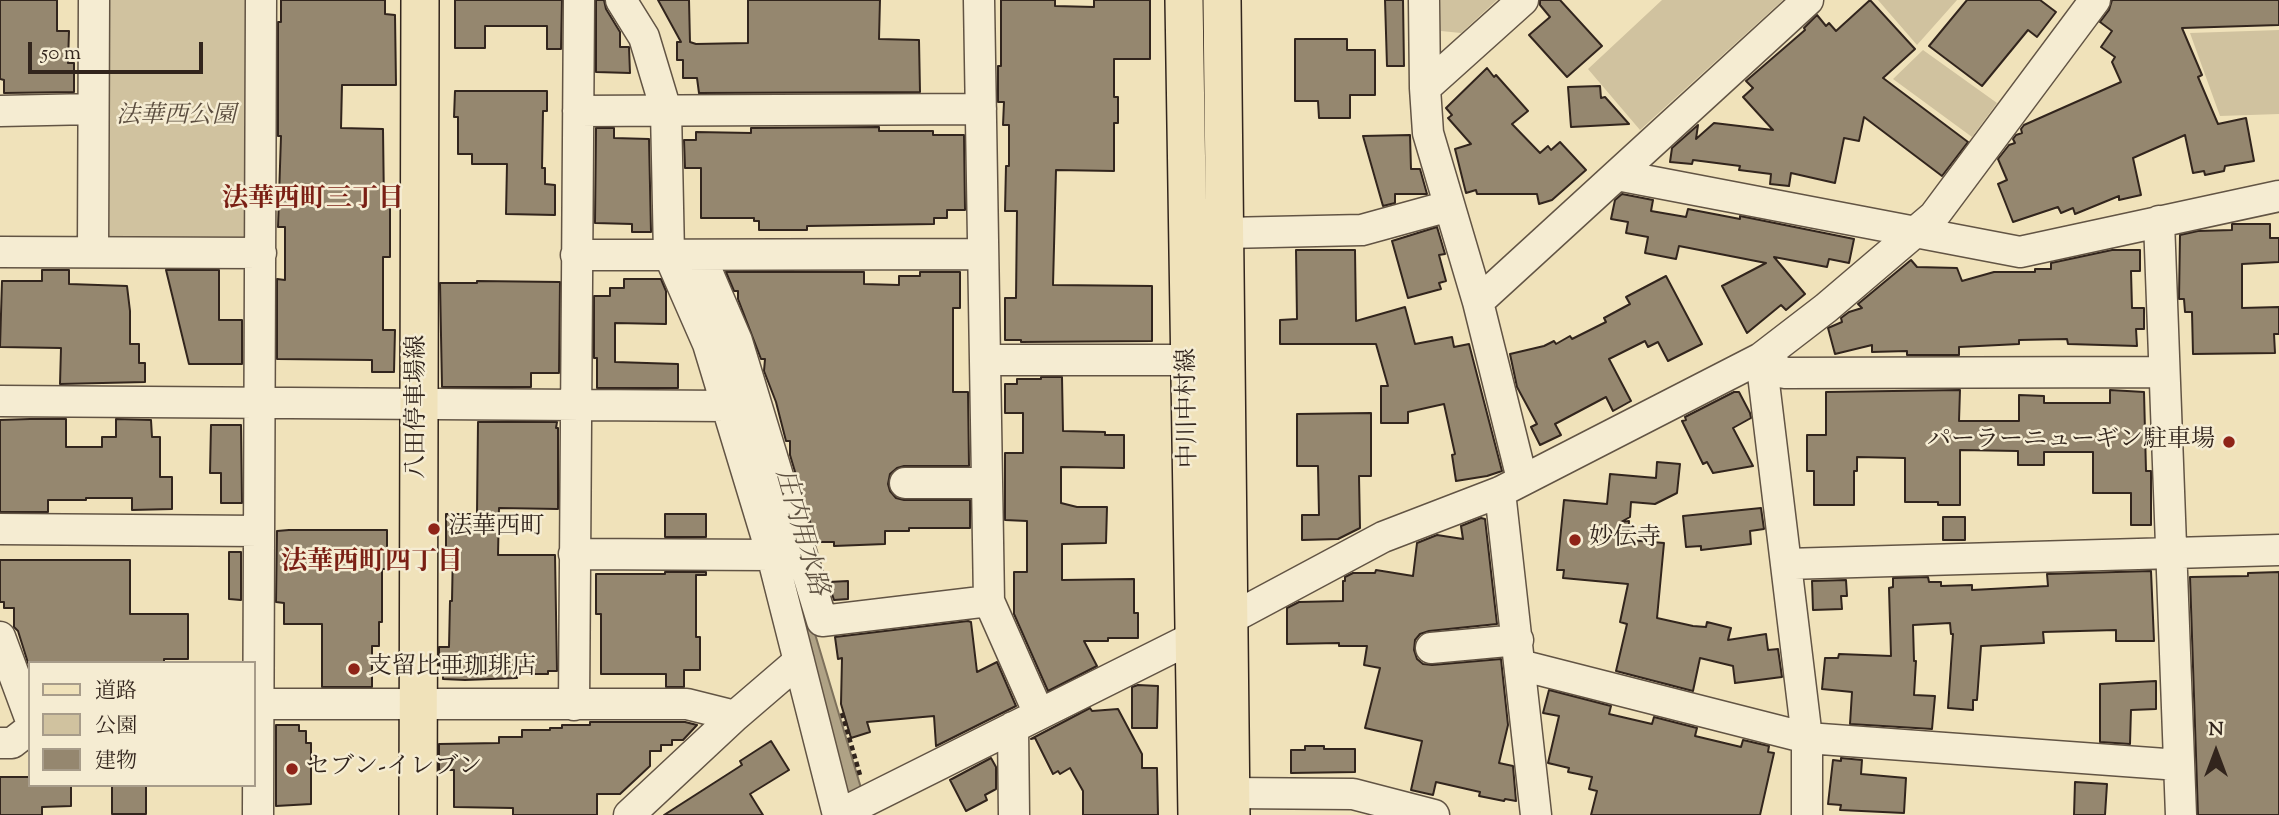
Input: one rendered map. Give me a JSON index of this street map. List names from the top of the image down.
{
  "streets": {
    "main road": ["八田停車場線", "中川中村線"]
  },
  "districts": ["法華西町三丁目", "法華西町四丁目"],
  "water": ["庄内用水路"],
  "parks": ["法華西公園"],
  "places": [
    "パーラーニューギン駐車場",
    "法華西町",
    "妙伝寺",
    "支留比亜珈琲店",
    "セブン-イレブン"
  ],
  "legend": ["道路", "公園", "建物"],
  "scale_bar": "50 m",
  "north": "top"
}
